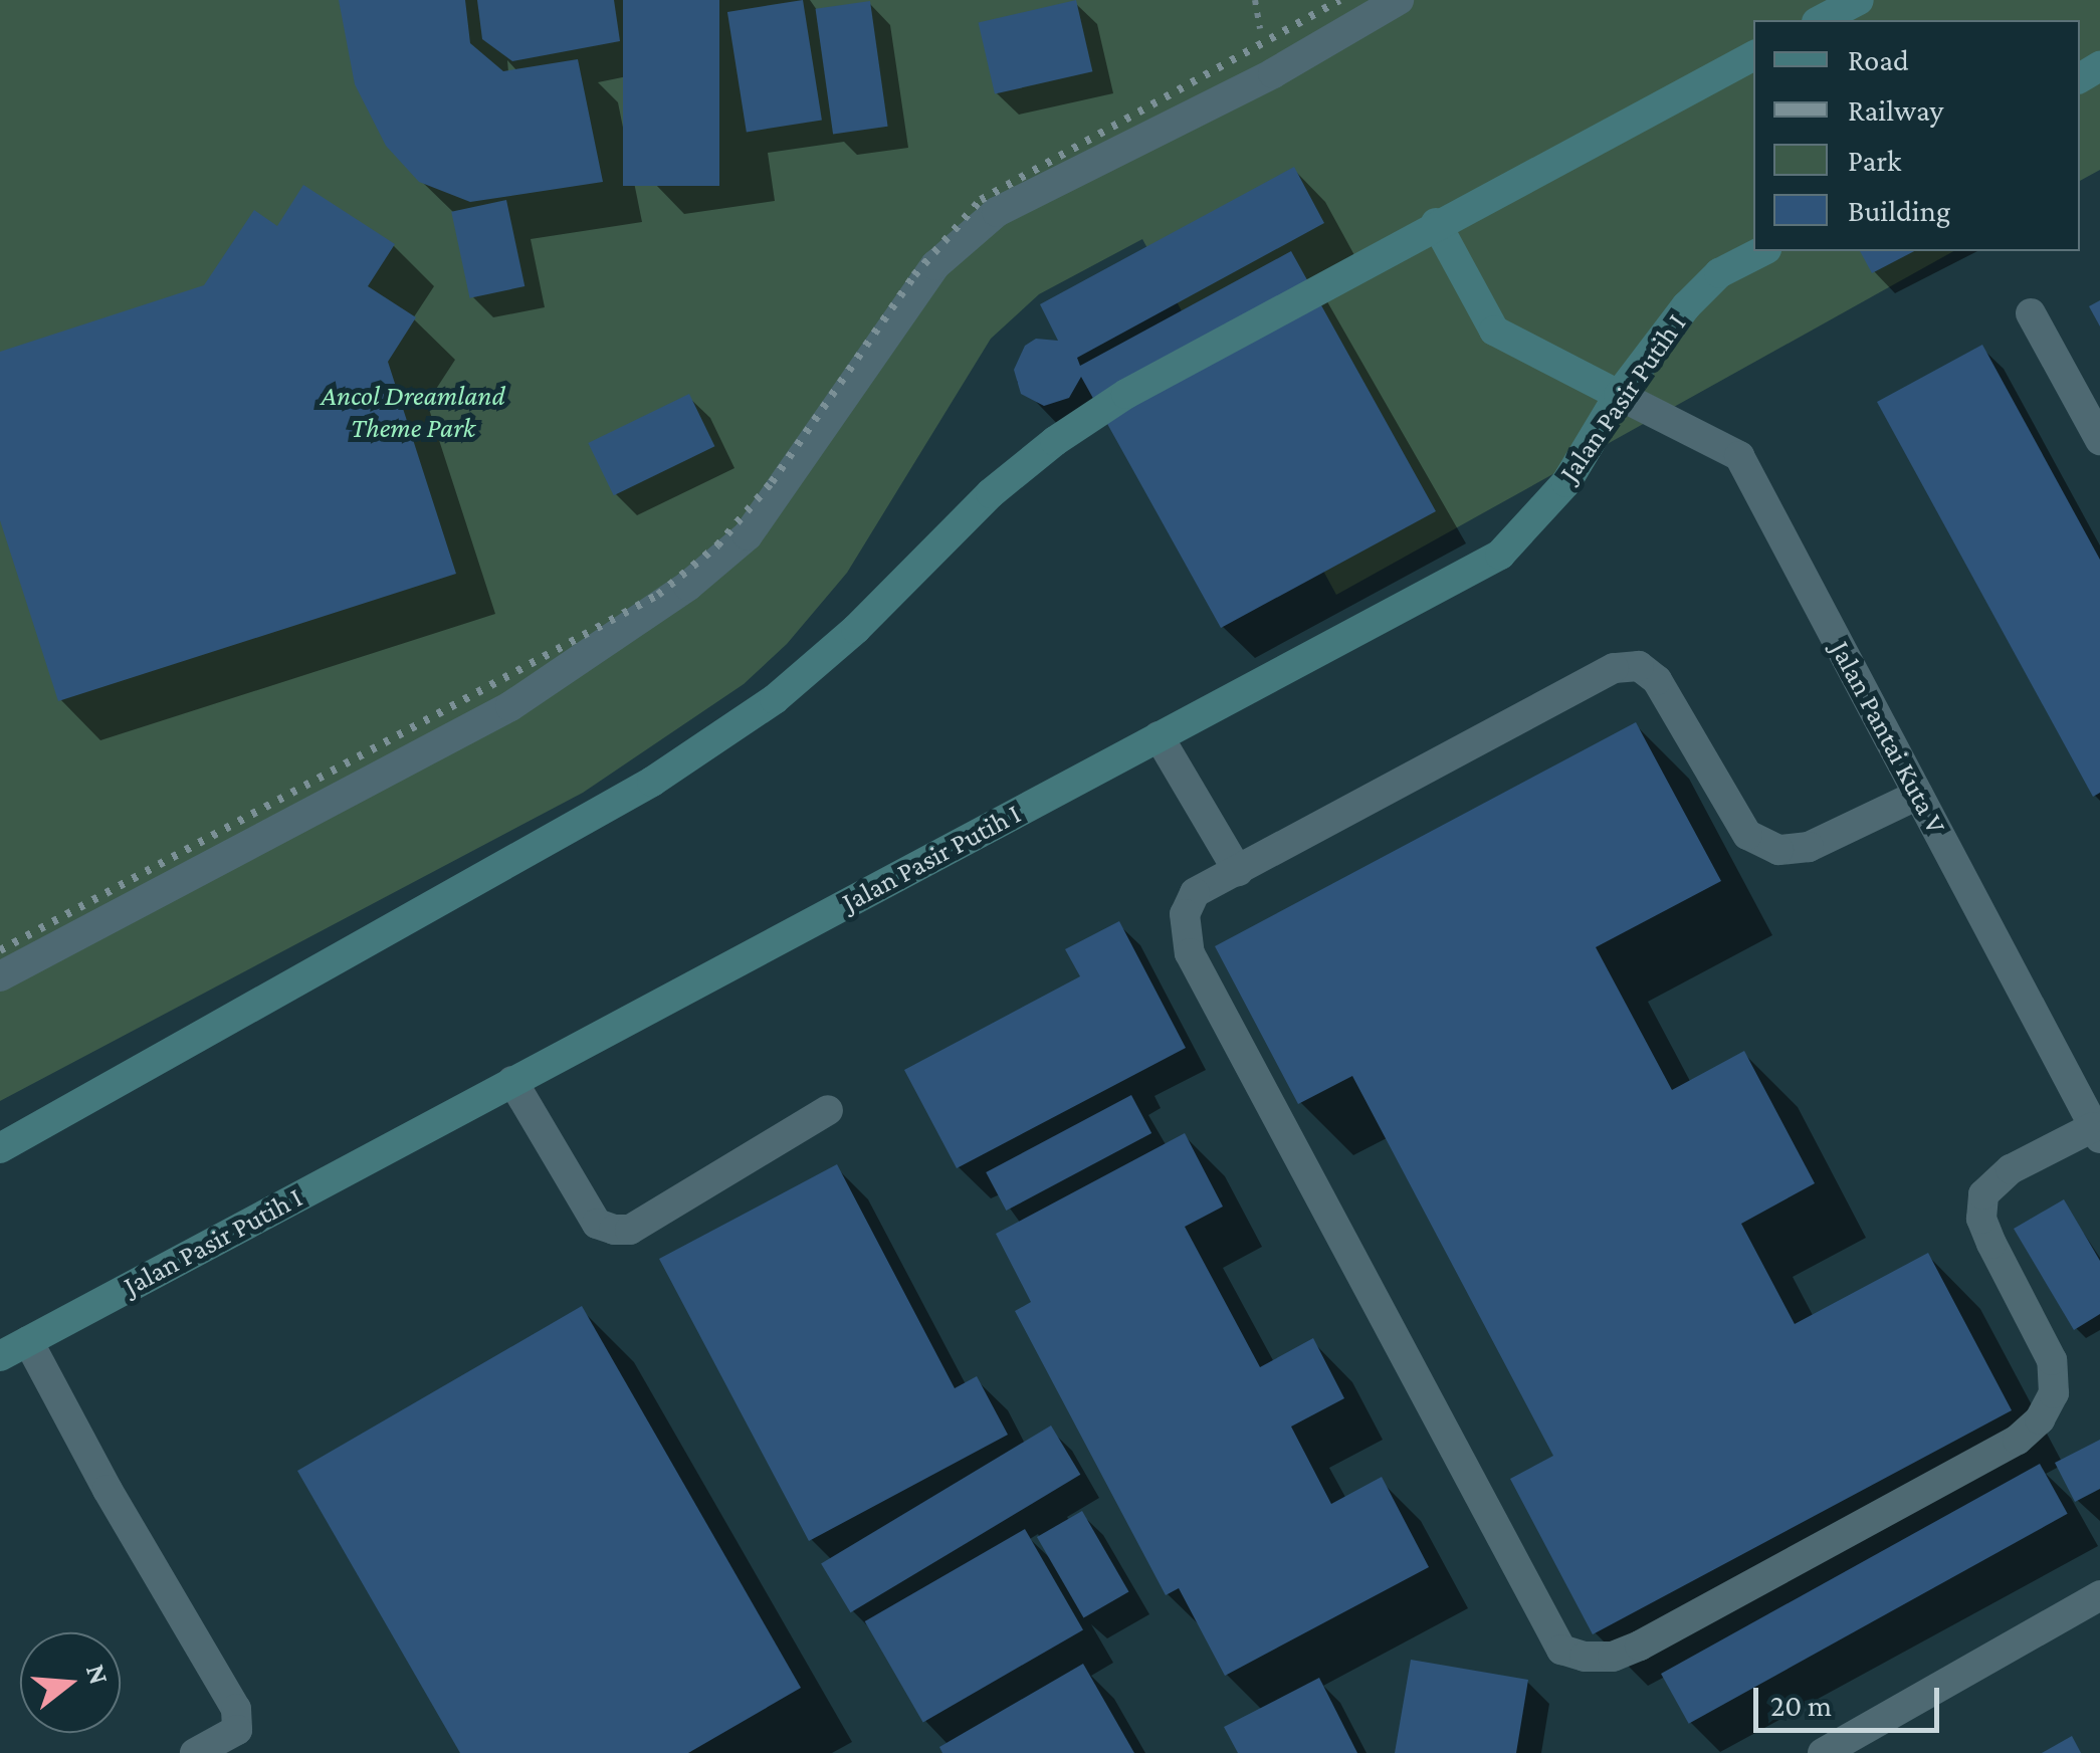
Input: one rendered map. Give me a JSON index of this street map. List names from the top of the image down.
{
  "streets": {
    "street": ["Jalan Pasir Putih I", "Jalan Pantai Kuta V"]
  },
  "crossings": [
    ["Jalan Pasir Putih I", "Jalan Pantai Kuta V"]
  ],
  "parks": ["Ancol Dreamland Theme Park"],
  "legend": [
    "Road",
    "Railway",
    "Park",
    "Building"
  ],
  "scale_bar": "20 m",
  "north": "right"
}
